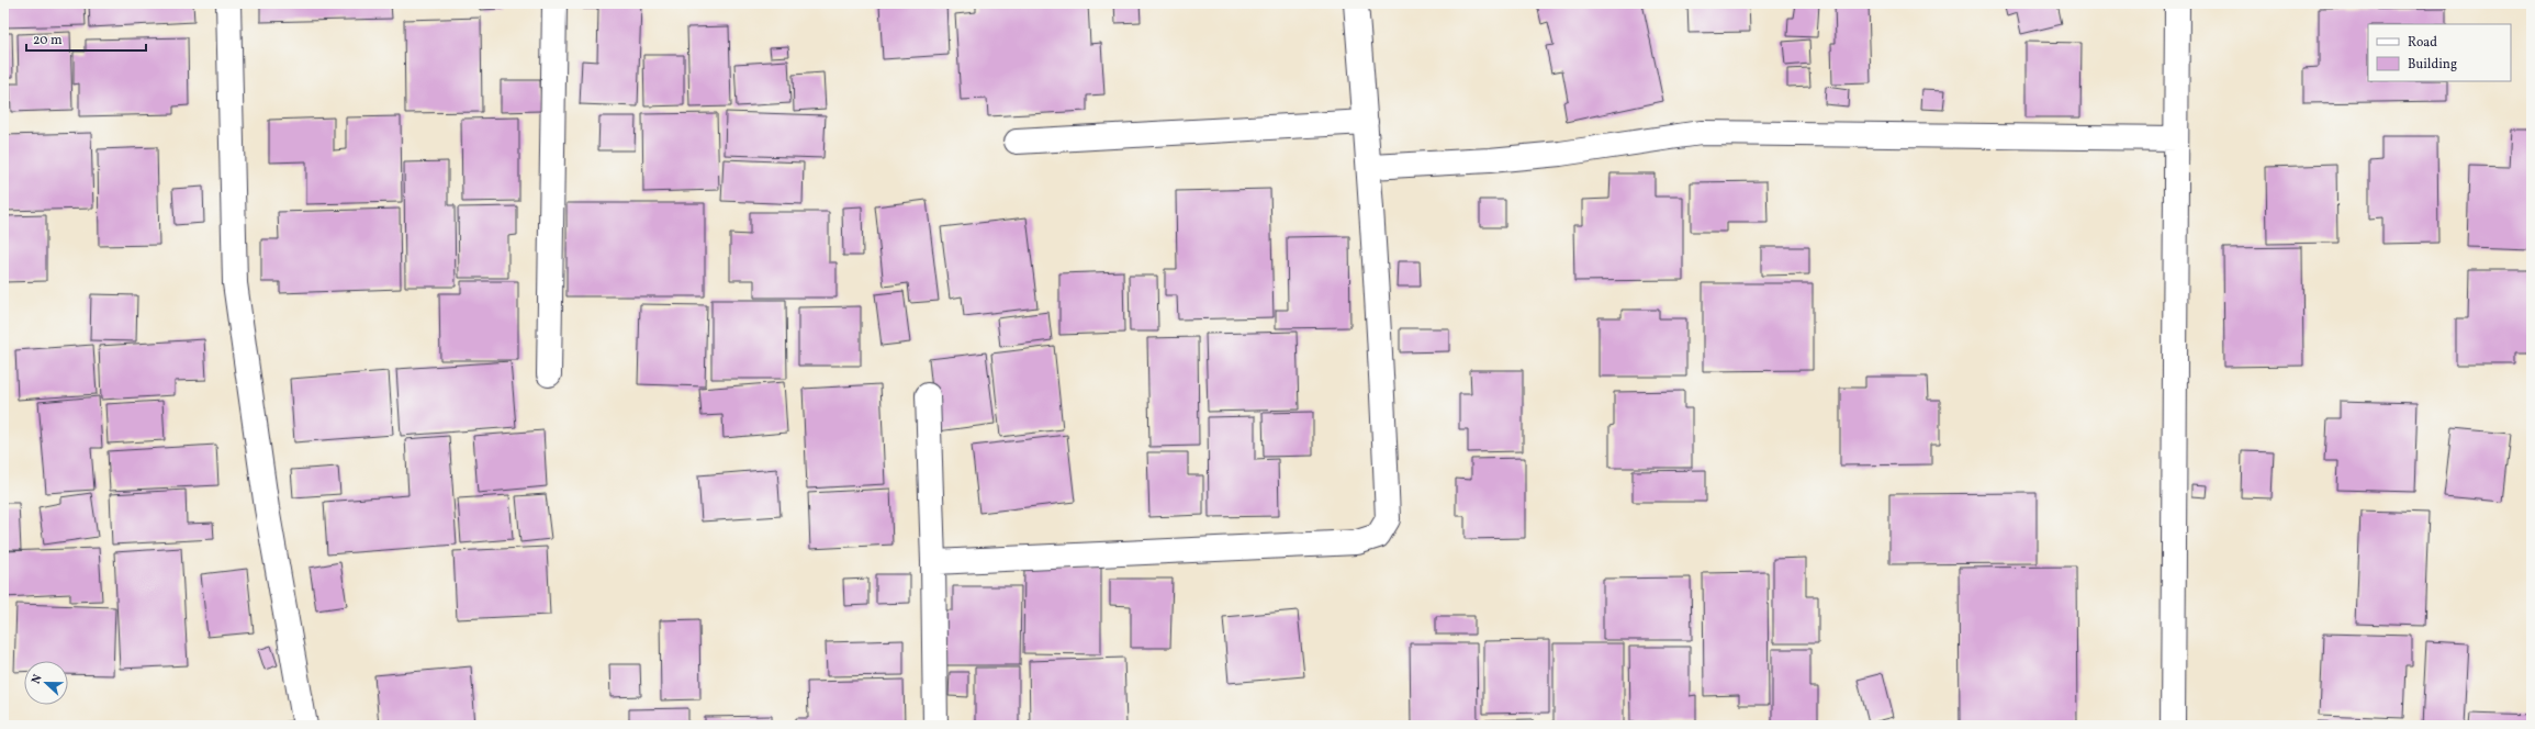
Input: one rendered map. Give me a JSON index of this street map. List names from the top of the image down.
{
  "legend": ["Road", "Building"],
  "scale_bar": "20 m",
  "north": "left"
}
